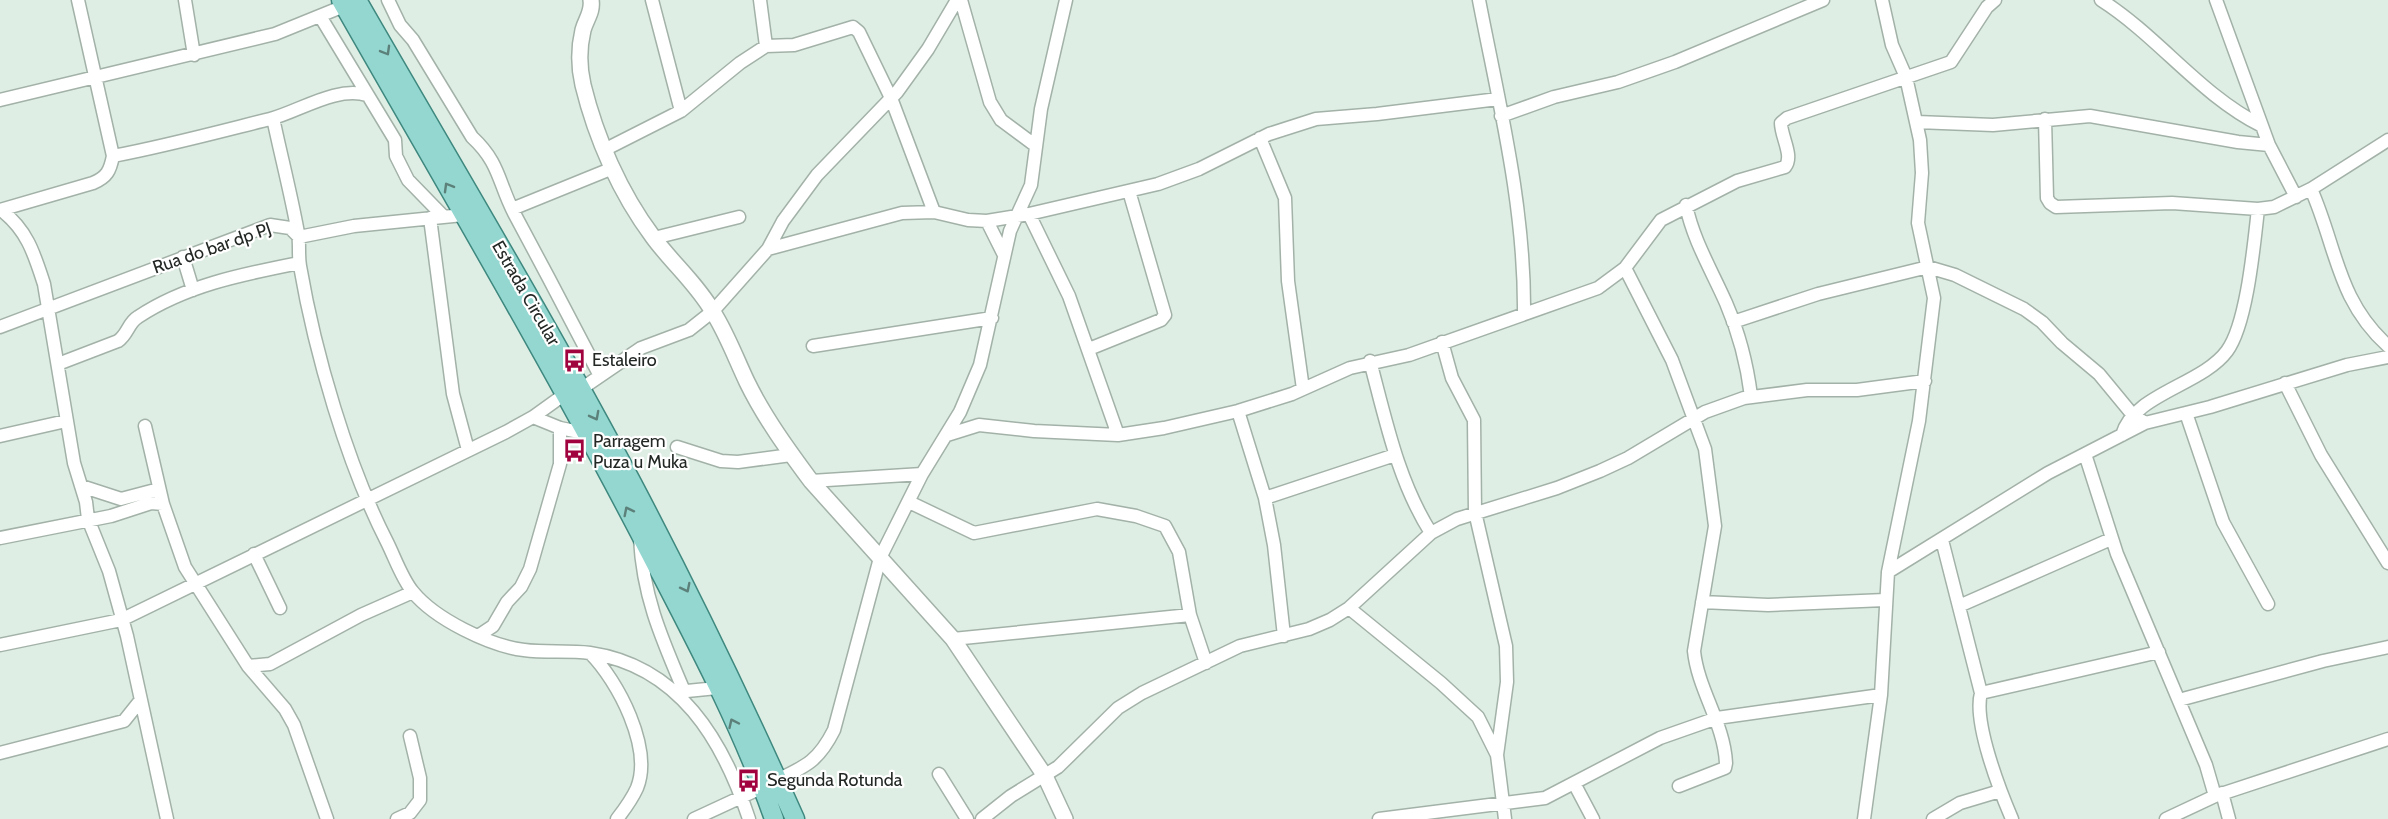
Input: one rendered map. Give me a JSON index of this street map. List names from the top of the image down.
{
  "streets": {
    "main road": ["Estrada Circular"],
    "street": ["Rua do bar dp PJ"]
  },
  "crossings": [
    ["Rua do bar dp PJ", "Estrada Circular"]
  ],
  "places": {
    "bus stop": ["Estaleiro", "Parragem Puza u Muka", "Segunda Rotunda"]
  }
}
